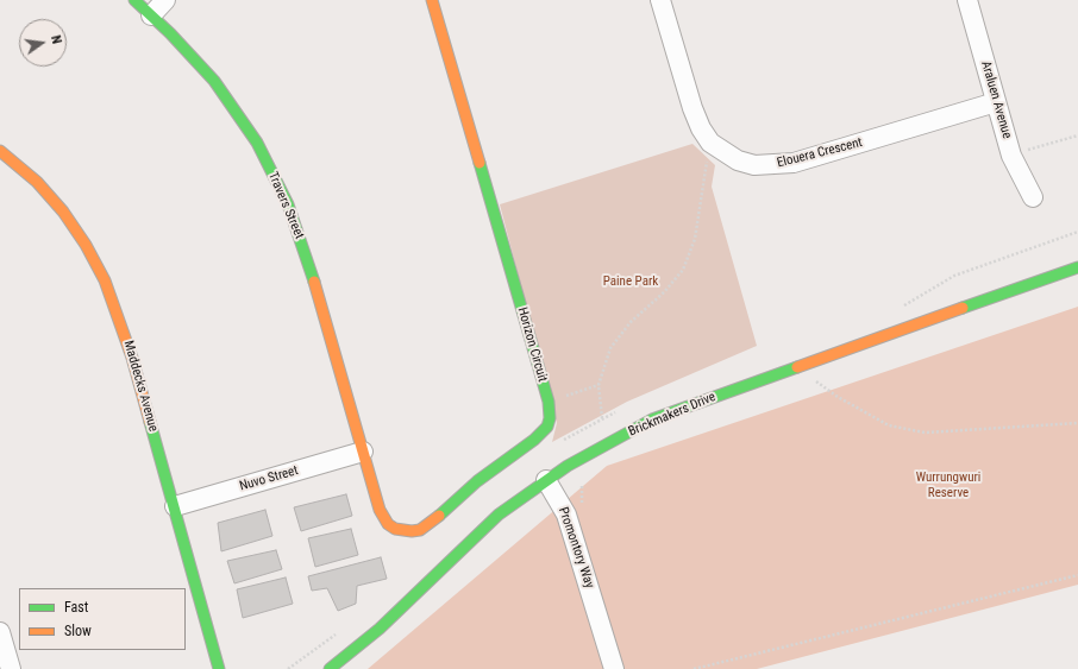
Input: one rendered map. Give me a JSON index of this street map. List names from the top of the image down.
{
  "streets": {
    "street": [
      "Araluen Avenue",
      "Elouera Crescent",
      "Travers Street",
      "Horizon Circuit",
      "Maddecks Avenue",
      "Brickmakers Drive",
      "Nuvo Street",
      "Promontory Way"
    ]
  },
  "crossings": [
    ["Araluen Avenue", "Elouera Crescent"],
    ["Travers Street", "Horizon Circuit"],
    ["Travers Street", "Nuvo Street"],
    ["Horizon Circuit", "Nuvo Street"],
    ["Maddecks Avenue", "Nuvo Street"],
    ["Brickmakers Drive", "Promontory Way"]
  ],
  "parks": ["Paine Park", "Wurrungwuri Reserve"],
  "legend": ["Fast", "Slow"],
  "north": "right"
}
